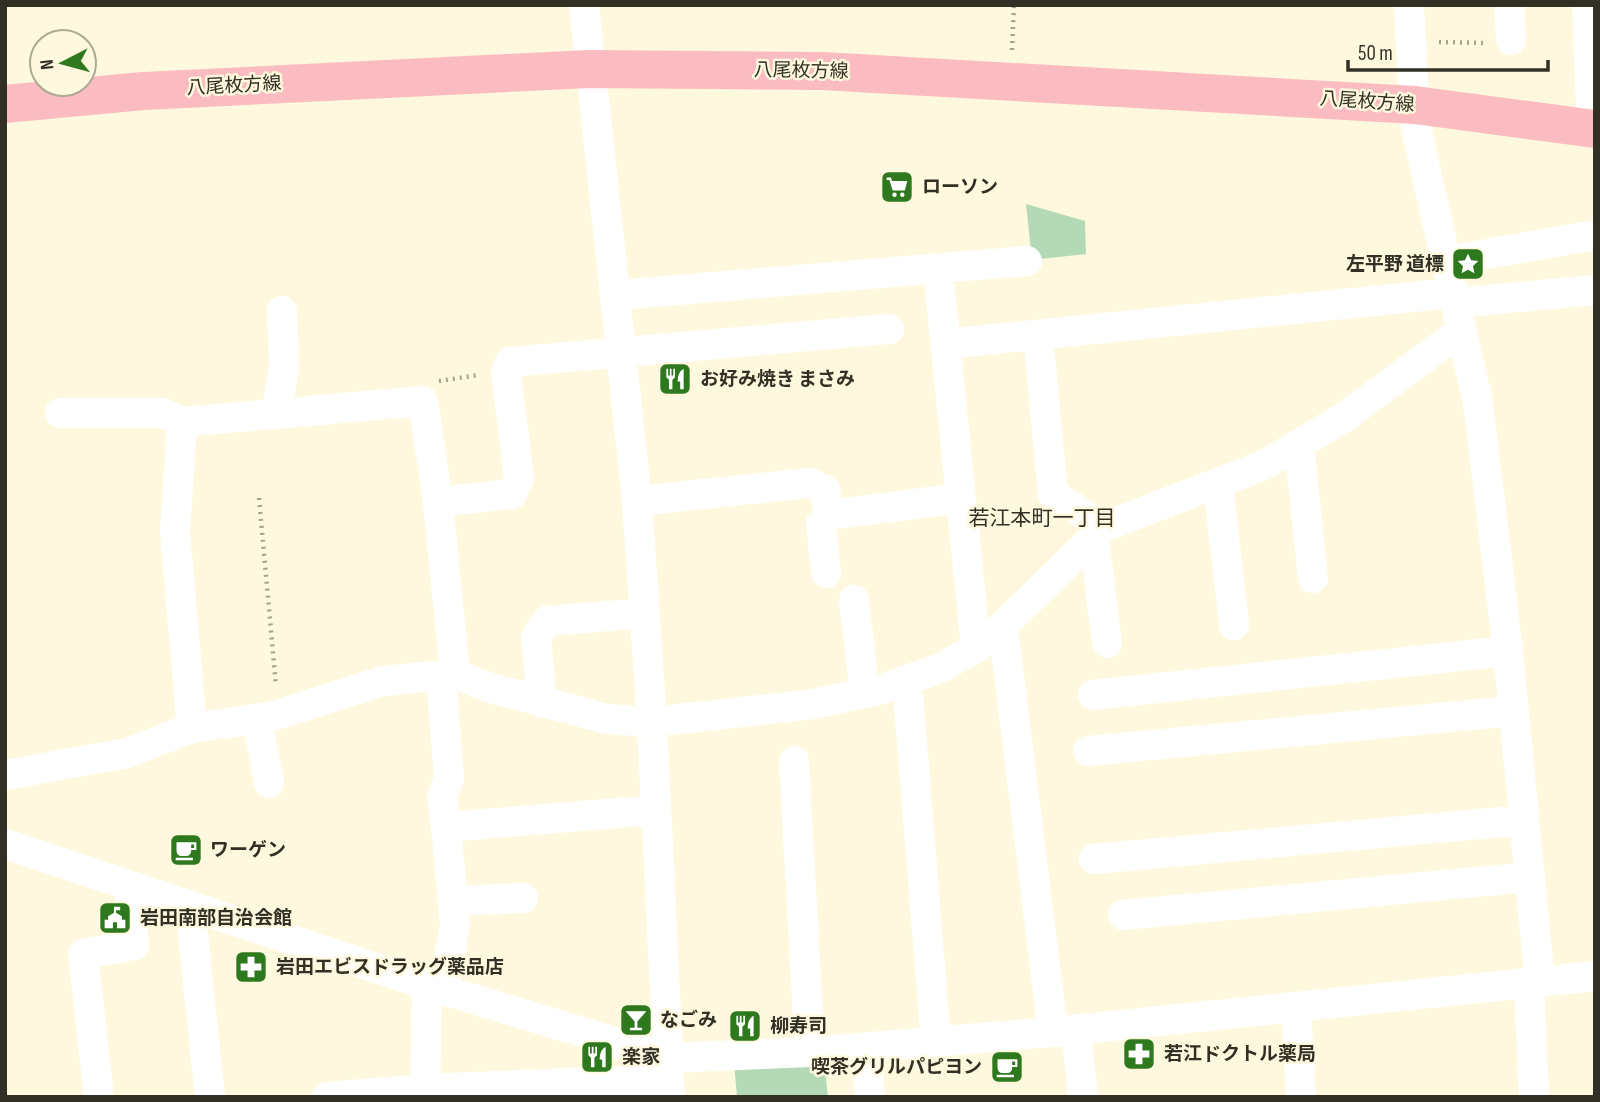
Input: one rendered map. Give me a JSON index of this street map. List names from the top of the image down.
{
  "streets": {
    "main road": ["八尾枚方線"]
  },
  "districts": ["若江本町一丁目"],
  "places": {
    "supermarket": ["ローソン"],
    "place": ["左平野 道標"],
    "restaurant": ["お好み焼き まさみ", "柳寿司", "楽家"],
    "cafe": ["ワーゲン", "喫茶グリルパピヨン"],
    "public building": ["岩田南部自治会館"],
    "pharmacy": ["岩田エビスドラッグ薬品店", "若江ドクトル薬局"],
    "bar": ["なごみ"]
  },
  "scale_bar": "50 m",
  "north": "left"
}
